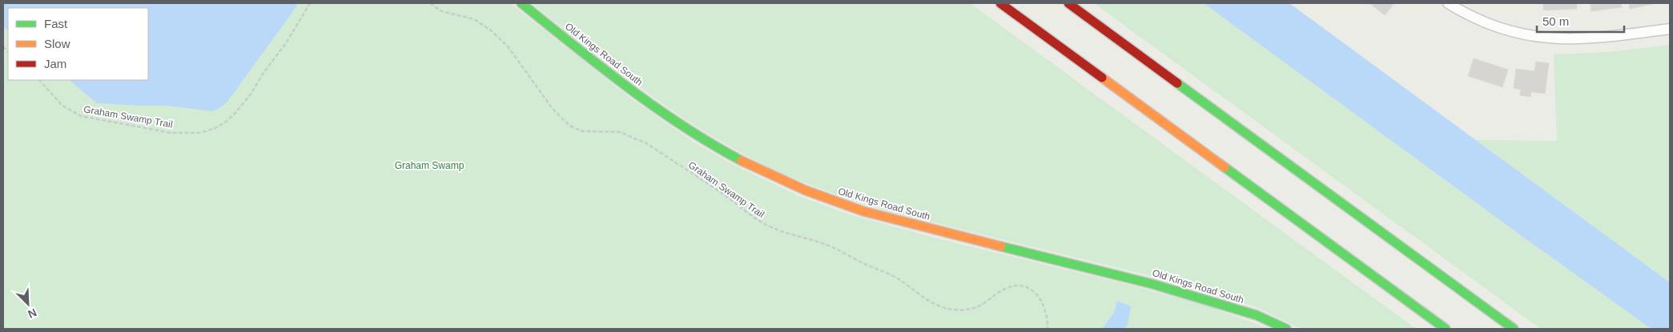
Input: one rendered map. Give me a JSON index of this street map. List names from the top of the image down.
{
  "streets": {
    "main road": ["Old Kings Road South"],
    "path": ["Graham Swamp Trail"]
  },
  "parks": ["Graham Swamp"],
  "legend": ["Fast", "Slow", "Jam"],
  "scale_bar": "50 m",
  "north": "bottom right"
}
